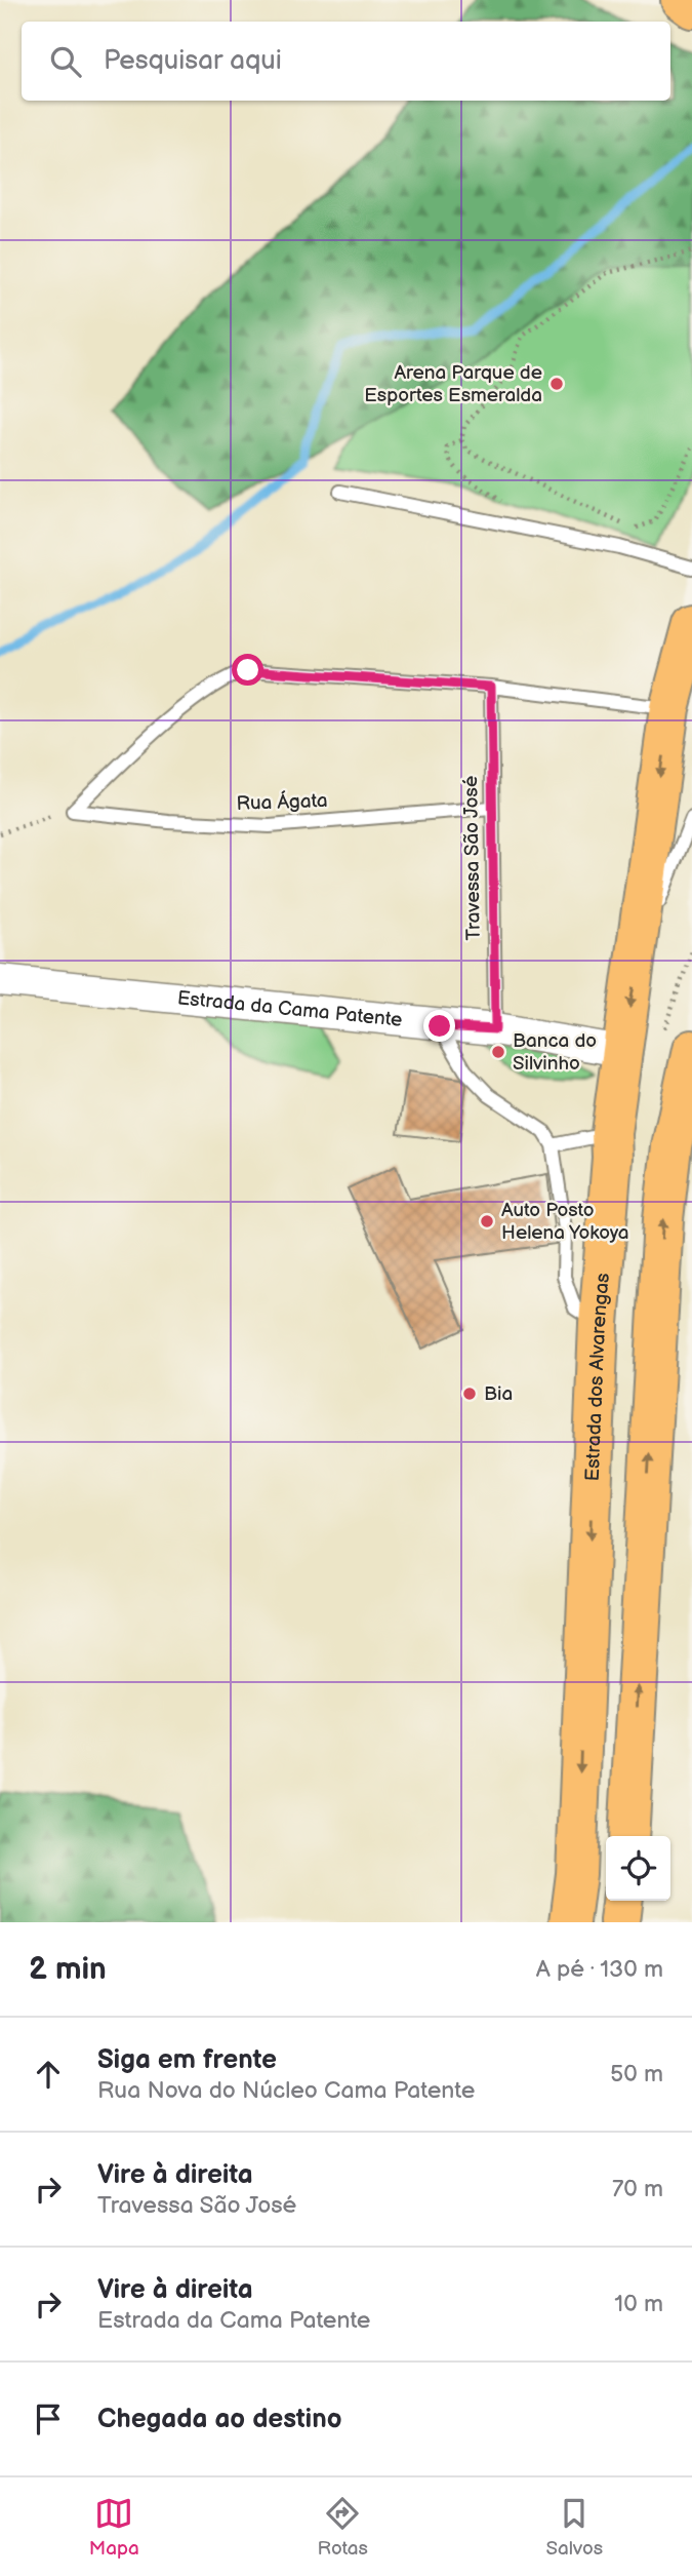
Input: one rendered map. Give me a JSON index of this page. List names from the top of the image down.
{
  "streets": {
    "main road": ["Estrada dos Alvarengas"],
    "street": ["Estrada da Cama Patente"],
    "lane": ["Rua Ágata", "Travessa São José"]
  },
  "crossings": [
    ["Rua Ágata", "Travessa São José"],
    ["Travessa São José", "Estrada da Cama Patente"],
    ["Estrada da Cama Patente", "Estrada dos Alvarengas"]
  ],
  "places": [
    "Arena Parque de Esportes Esmeralda",
    "Banca do Silvinho",
    "Auto Posto Helena Yokoya",
    "Bia"
  ],
  "page": {
    "search": "Pesquisar aqui",
    "heading": ["2 min", "A pé · 130 m"],
    "list": [
      ["Siga em frente", "Rua Nova do Núcleo Cama Patente", "50 m"],
      ["Vire à direita", "Travessa São José", "70 m"],
      ["Vire à direita", "Estrada da Cama Patente", "10 m"],
      "Chegada ao destino"
    ],
    "nav": ["Mapa", "Rotas", "Salvos"]
  }
}
